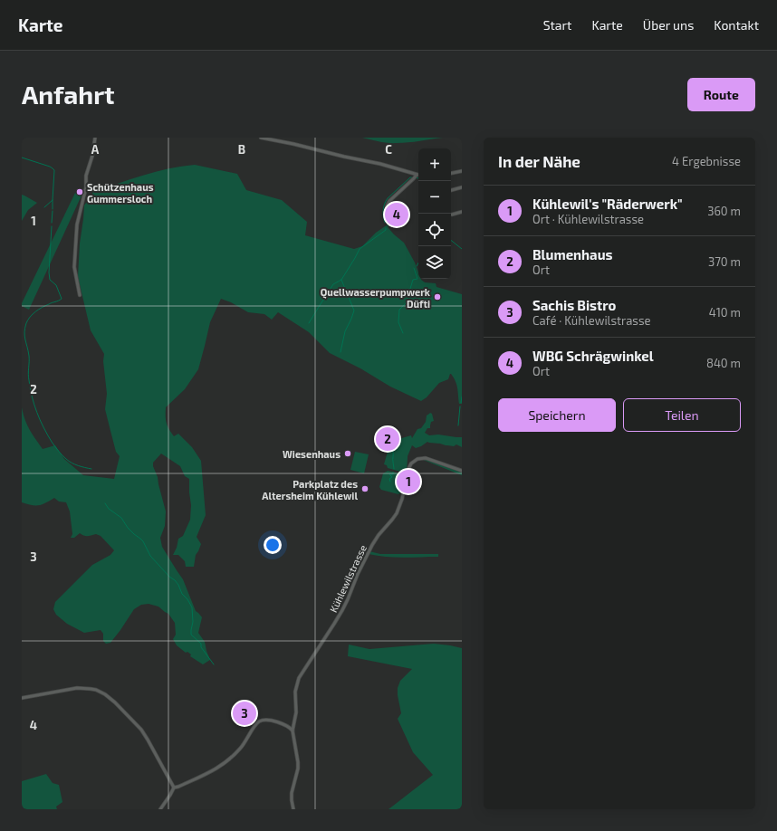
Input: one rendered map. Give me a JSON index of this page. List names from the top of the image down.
{
  "streets": {
    "street": ["Kühlewilstrasse"]
  },
  "places": [
    "Schützenhaus Gummersloch",
    "Quellwasserpumpwerk Düfti",
    "Wiesenhaus",
    "Parkplatz des Altersheim Kühlewil"
  ],
  "page": {
    "header": "Karte",
    "nav": [
      "Start",
      "Karte",
      "Über uns",
      "Kontakt"
    ],
    "buttons": [
      "Route",
      ["Speichern", "Teilen"]
    ],
    "title": "Anfahrt",
    "heading": ["In der Nähe", "4 Ergebnisse"],
    "map_buttons": ["+", "−"],
    "list": [
      {
        "mark": "1",
        "name": "Kühlewil's \"Räderwerk\"",
        "note": "Ort · Kühlewilstrasse",
        "value": "360 m"
      },
      {
        "mark": "2",
        "name": "Blumenhaus",
        "note": "Ort",
        "value": "370 m"
      },
      {
        "mark": "3",
        "name": "Sachis Bistro",
        "note": "Café · Kühlewilstrasse",
        "value": "410 m"
      },
      {
        "mark": "4",
        "name": "WBG Schrägwinkel",
        "note": "Ort",
        "value": "840 m"
      }
    ],
    "pins": [
      "4",
      "2",
      "1",
      "3"
    ]
  },
  "grid": {
    "columns": ["A", "B", "C"],
    "rows": [
      "1",
      "2",
      "3",
      "4"
    ]
  }
}
